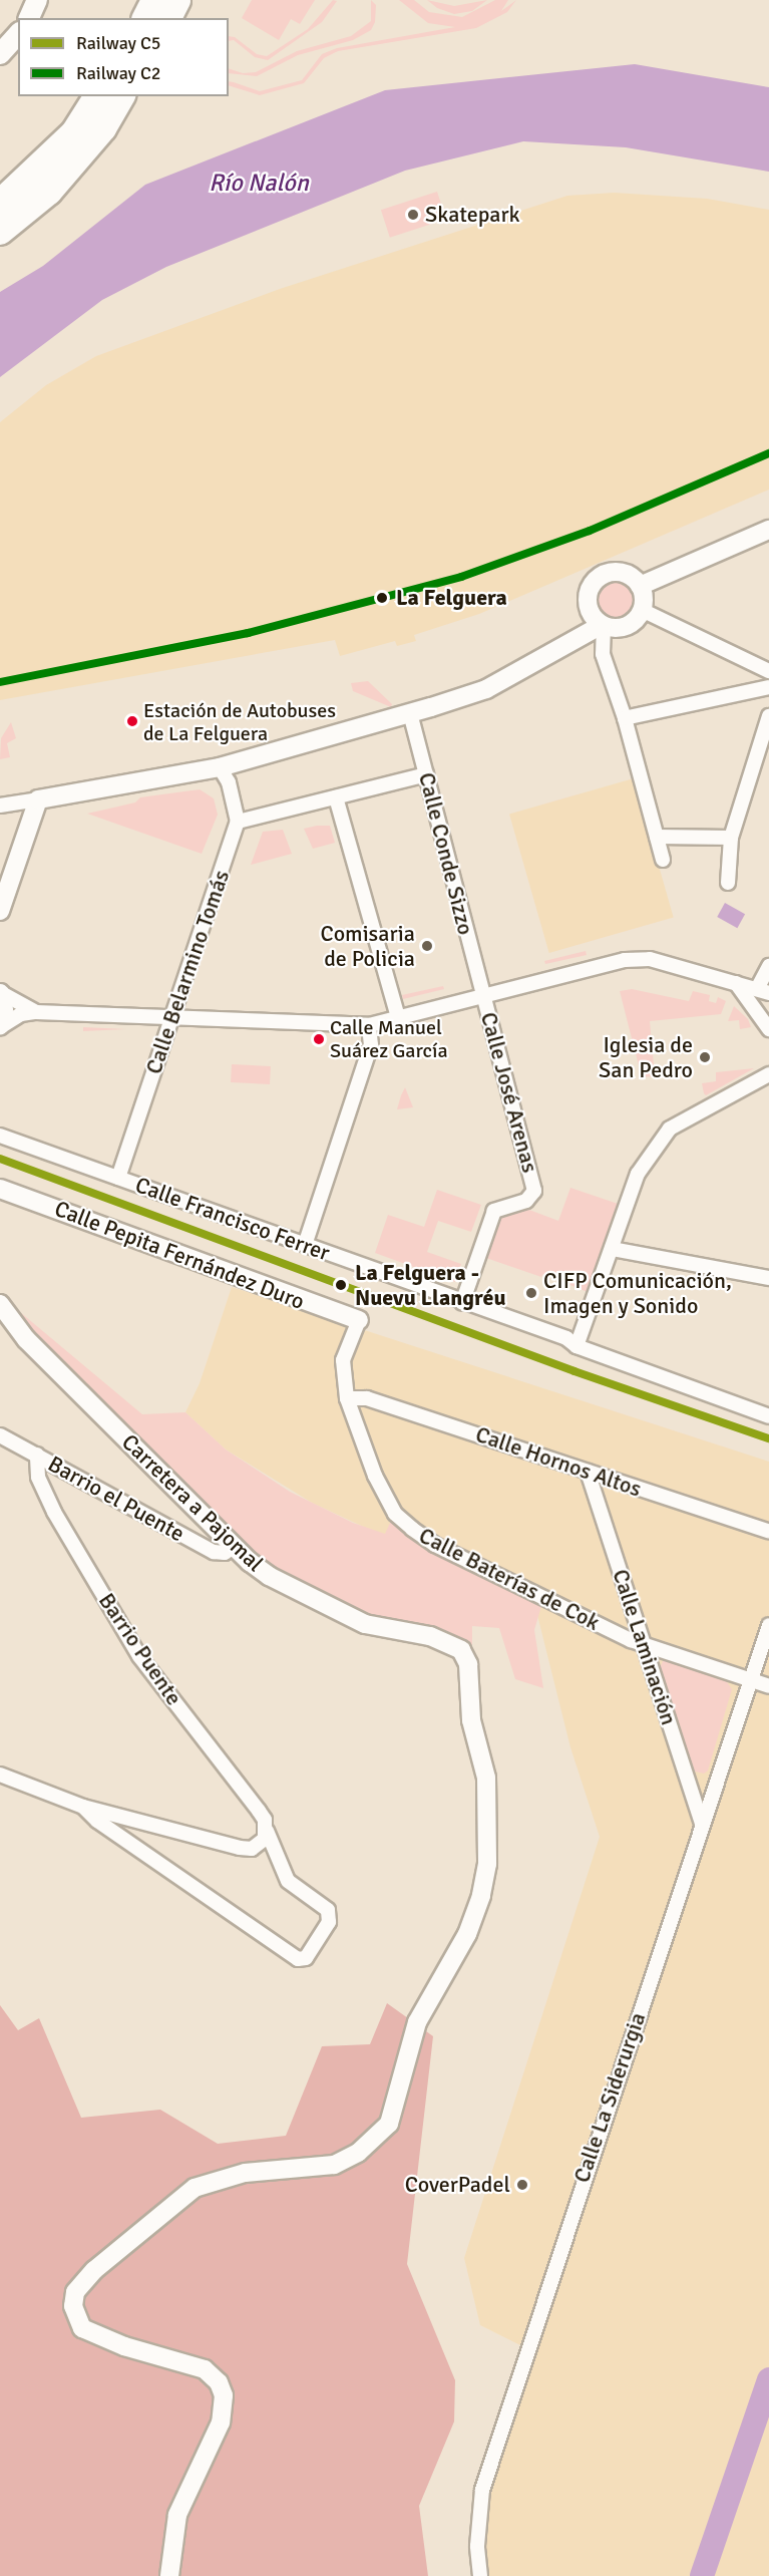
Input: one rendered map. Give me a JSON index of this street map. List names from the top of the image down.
{
  "streets": {
    "street": [
      "Calle Conde Sizzo",
      "Calle Belarmino Tomás",
      "Calle José Arenas",
      "Calle Francisco Ferrer",
      "Calle Pepita Fernández Duro",
      "Calle Hornos Altos",
      "Barrio el Puente",
      "Carretera a Pajomal",
      "Calle Baterías de Cok",
      "Calle Laminación",
      "Barrio Puente",
      "Calle La Siderurgia"
    ]
  },
  "crossings": [
    ["Calle Conde Sizzo", "Calle José Arenas"],
    ["Calle Belarmino Tomás", "Calle Francisco Ferrer"],
    ["Calle José Arenas", "Calle Francisco Ferrer"],
    ["Calle Pepita Fernández Duro", "Calle Baterías de Cok"],
    ["Calle Hornos Altos", "Calle Baterías de Cok"],
    ["Calle Hornos Altos", "Calle Laminación"],
    ["Barrio el Puente", "Carretera a Pajomal"],
    ["Barrio el Puente", "Barrio Puente"],
    ["Calle Baterías de Cok", "Calle Laminación"],
    ["Calle Baterías de Cok", "Calle La Siderurgia"],
    ["Calle Laminación", "Calle La Siderurgia"]
  ],
  "water": ["Río Nalón"],
  "places": [
    "Skatepark",
    "La Felguera",
    "Estación de Autobuses de La Felguera",
    "Comisaria de Policia",
    "Calle Manuel Suárez García",
    "Iglesia de San Pedro",
    "La Felguera - Nuevu Llangréu",
    "CIFP Comunicación, Imagen y Sonido",
    "CoverPadel"
  ],
  "lines": ["rail line C2", "rail line C5"],
  "legend": ["Railway C5", "Railway C2"]
}
